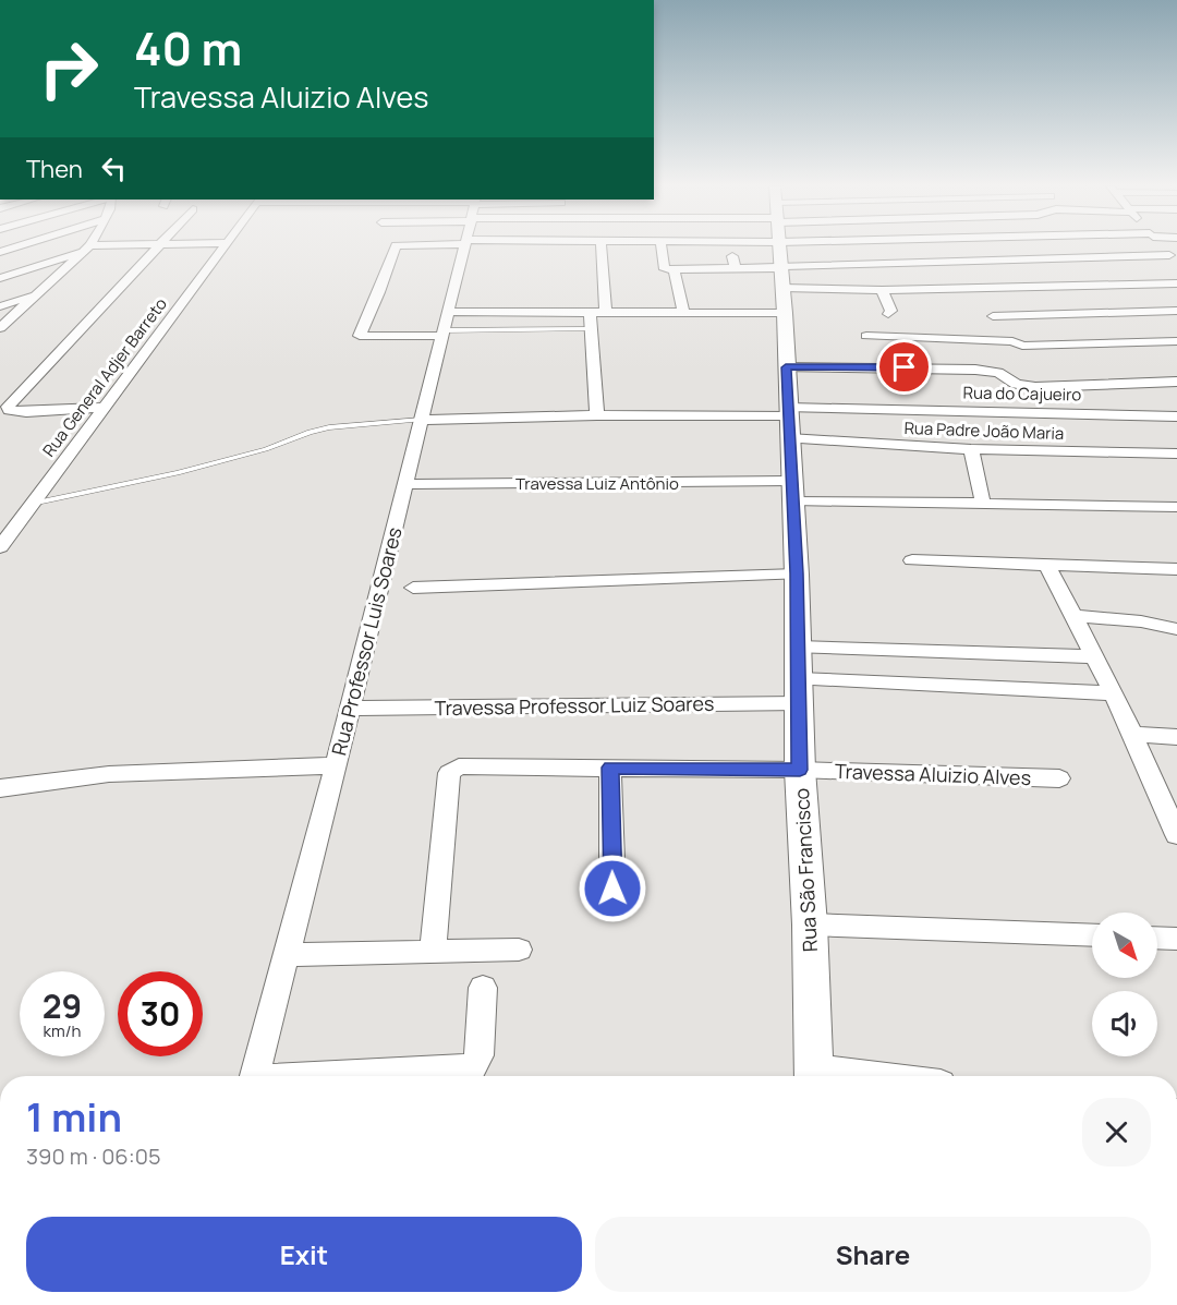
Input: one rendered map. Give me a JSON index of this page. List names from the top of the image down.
{
  "streets": {
    "street": [
      "Rua General Adjer Barreto",
      "Rua do Cajueiro",
      "Rua Padre João Maria",
      "Travessa Luiz Antônio",
      "Rua Professor Luis Soares",
      "Travessa Professor Luiz Soares",
      "Travessa Aluizio Alves",
      "Rua São Francisco"
    ]
  },
  "crossings": [
    ["Rua do Cajueiro", "Rua Padre João Maria"],
    ["Rua do Cajueiro", "Rua Professor Luis Soares"],
    ["Rua do Cajueiro", "Rua São Francisco"],
    ["Rua Padre João Maria", "Rua São Francisco"],
    ["Travessa Luiz Antônio", "Rua Professor Luis Soares"],
    ["Travessa Luiz Antônio", "Rua São Francisco"],
    ["Rua Professor Luis Soares", "Travessa Professor Luiz Soares"],
    ["Travessa Professor Luiz Soares", "Rua São Francisco"],
    ["Travessa Aluizio Alves", "Rua São Francisco"]
  ],
  "north": "bottom right",
  "page": {
    "turn": ["40 m", "Travessa Aluizio Alves"],
    "then": "Then",
    "speed": "29 km/h",
    "limit": "30",
    "heading": ["1 min", "390 m · 06:05"],
    "buttons": ["Exit", "Share"]
  }
}
